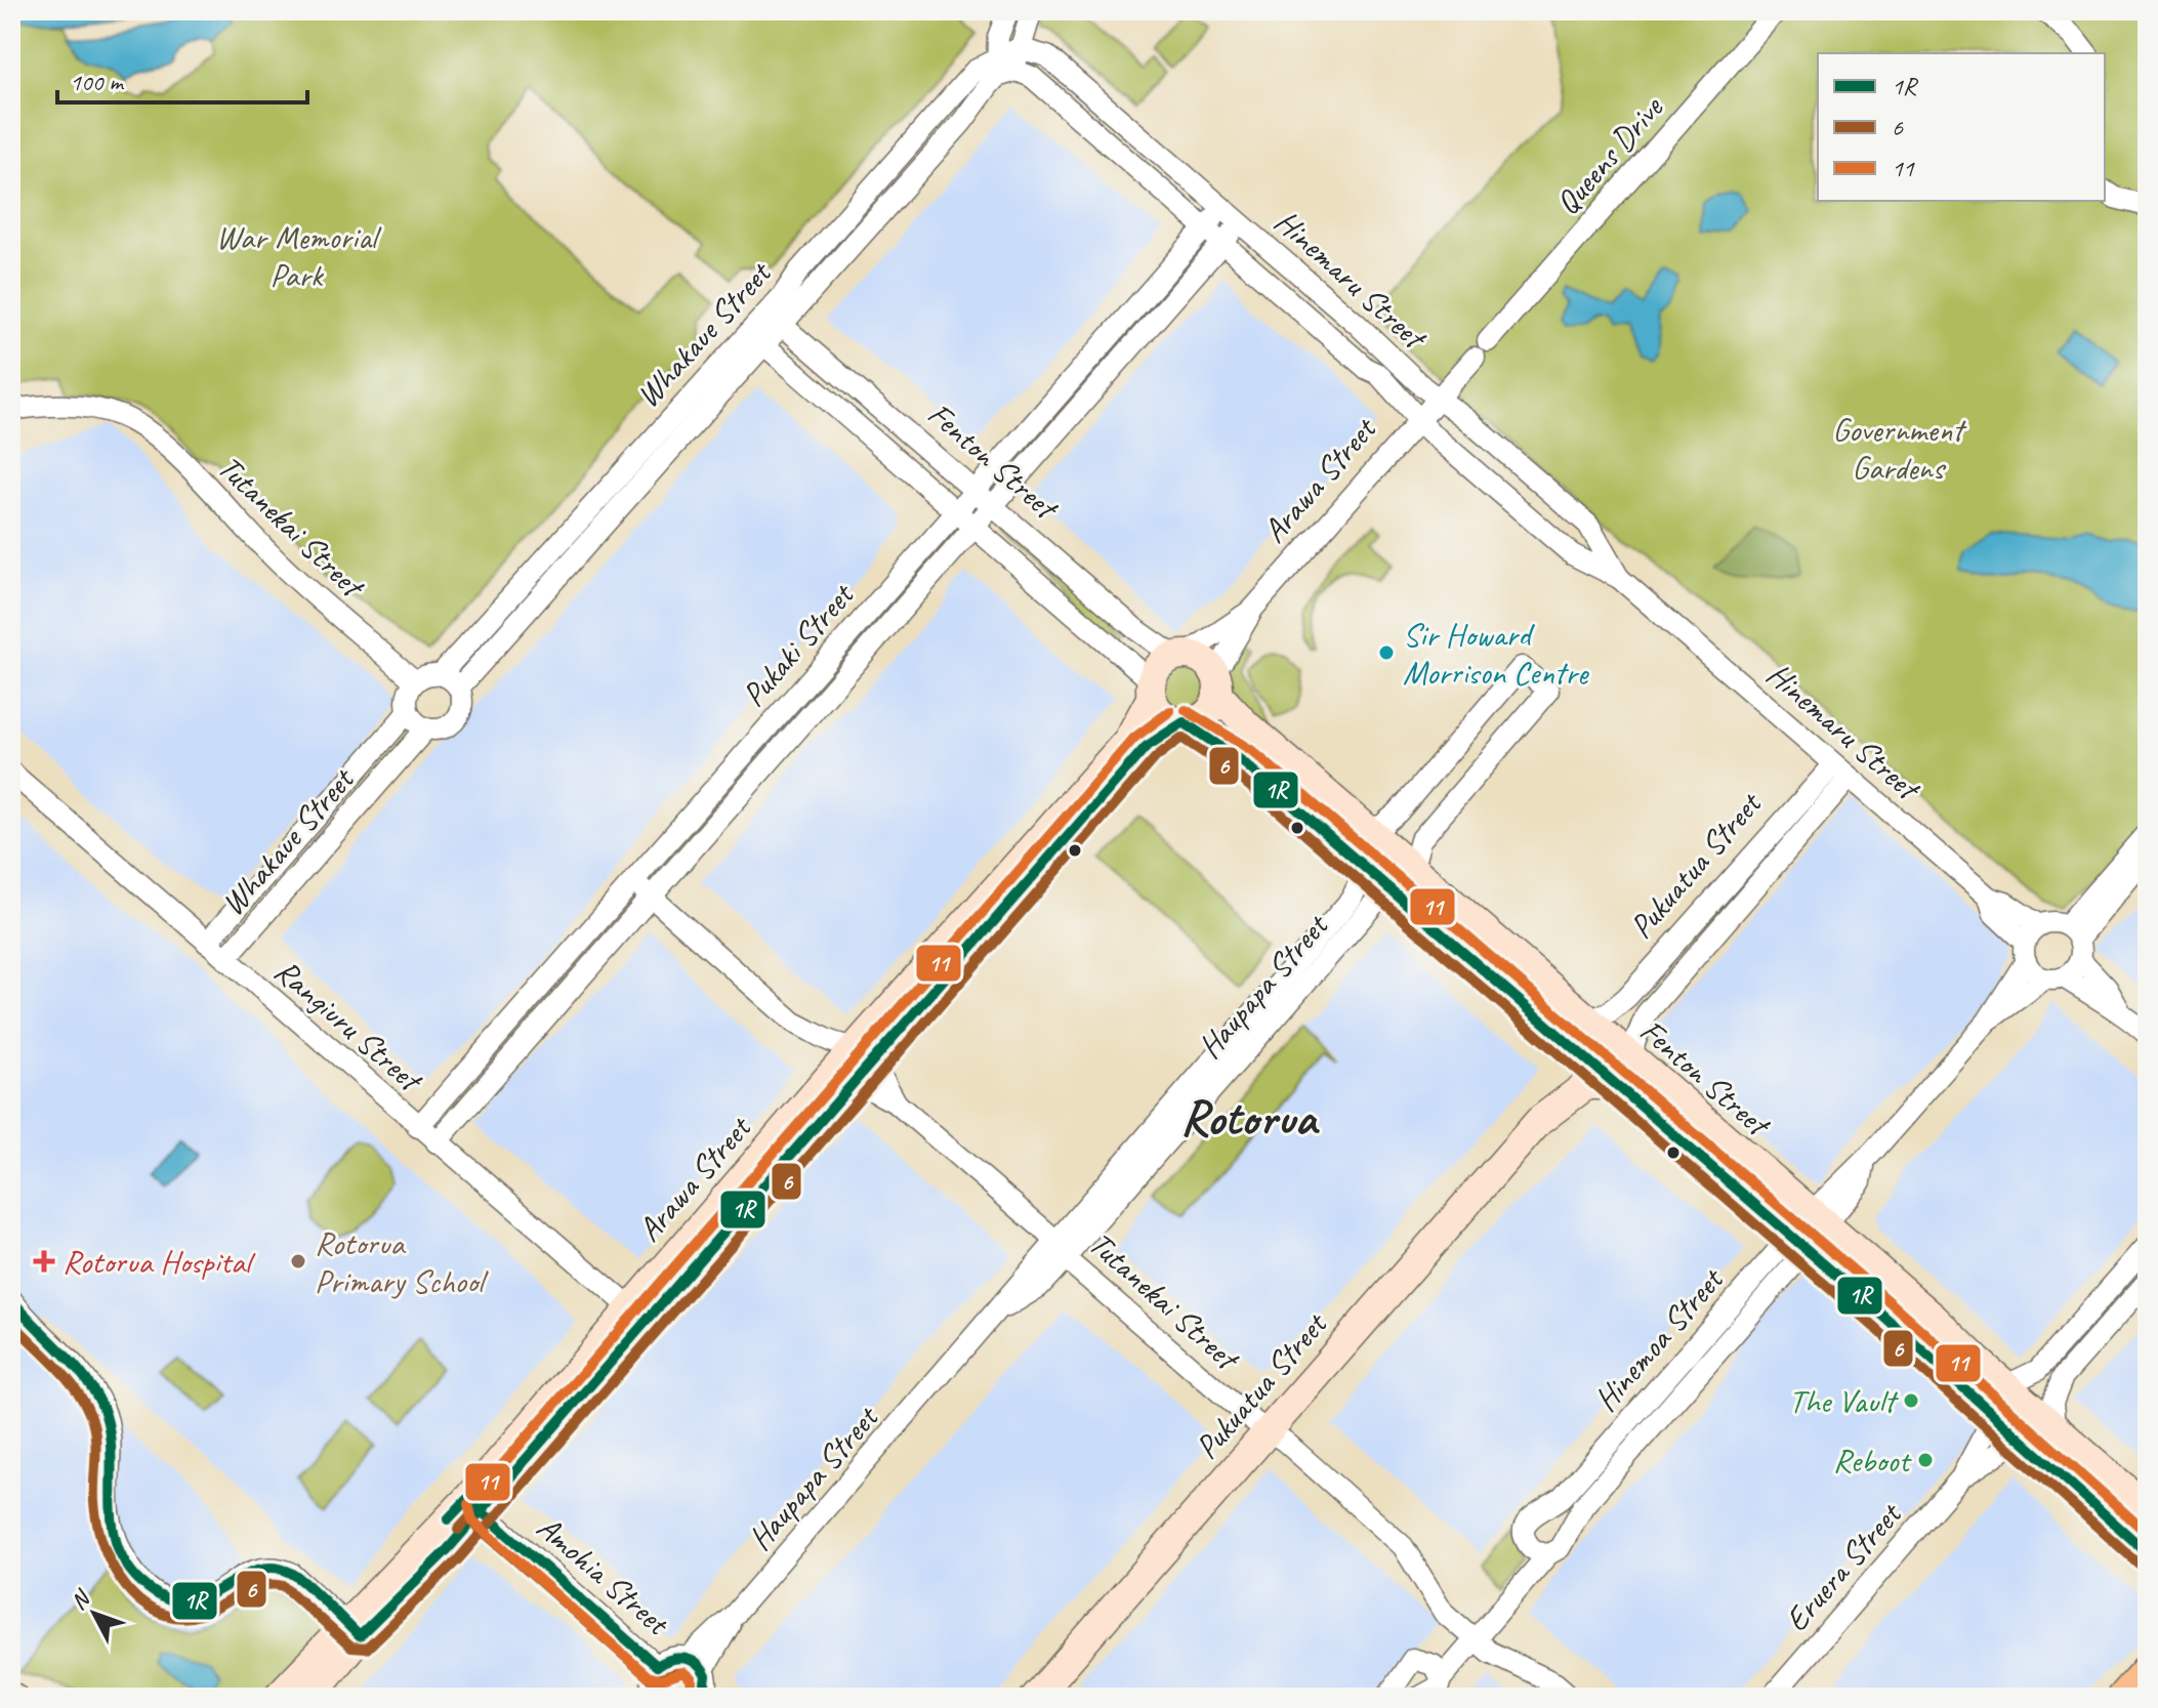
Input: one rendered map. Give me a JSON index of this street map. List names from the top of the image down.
{
  "streets": {
    "main road": ["Fenton Street", "Arawa Street", "Pukuatua Street"],
    "street": [
      "Queens Drive",
      "Hinemaru Street",
      "Whakaue Street",
      "Tutanekai Street",
      "Pukaki Street",
      "Haupapa Street",
      "Rangiuru Street",
      "Hinemoa Street",
      "Eruera Street",
      "Amohia Street"
    ]
  },
  "crossings": [
    ["Queens Drive", "Hinemaru Street"],
    ["Queens Drive", "Arawa Street"],
    ["Hinemaru Street", "Whakaue Street"],
    ["Hinemaru Street", "Arawa Street"],
    ["Hinemaru Street", "Pukaki Street"],
    ["Hinemaru Street", "Pukuatua Street"],
    ["Hinemaru Street", "Hinemoa Street"],
    ["Whakaue Street", "Fenton Street"],
    ["Whakaue Street", "Tutanekai Street"],
    ["Whakaue Street", "Rangiuru Street"],
    ["Fenton Street", "Arawa Street"],
    ["Fenton Street", "Pukaki Street"],
    ["Fenton Street", "Pukuatua Street"],
    ["Fenton Street", "Haupapa Street"],
    ["Fenton Street", "Hinemoa Street"],
    ["Fenton Street", "Eruera Street"],
    ["Arawa Street", "Tutanekai Street"],
    ["Arawa Street", "Rangiuru Street"],
    ["Arawa Street", "Amohia Street"],
    ["Tutanekai Street", "Pukuatua Street"],
    ["Tutanekai Street", "Haupapa Street"],
    ["Tutanekai Street", "Hinemoa Street"],
    ["Pukaki Street", "Rangiuru Street"],
    ["Haupapa Street", "Amohia Street"]
  ],
  "districts": ["Rotorua"],
  "parks": ["War Memorial Park", "Government Gardens"],
  "places": {
    "other": [
      "Sir Howard Morrison Centre",
      "Rotorua Primary School",
      "The Vault",
      "Reboot"
    ],
    "health": ["Rotorua Hospital"]
  },
  "lines": ["transit line 11", "transit line 1R", "transit line 6"],
  "legend": ["1R", "6", "11"],
  "scale_bar": "100 m",
  "north": "top left"
}
